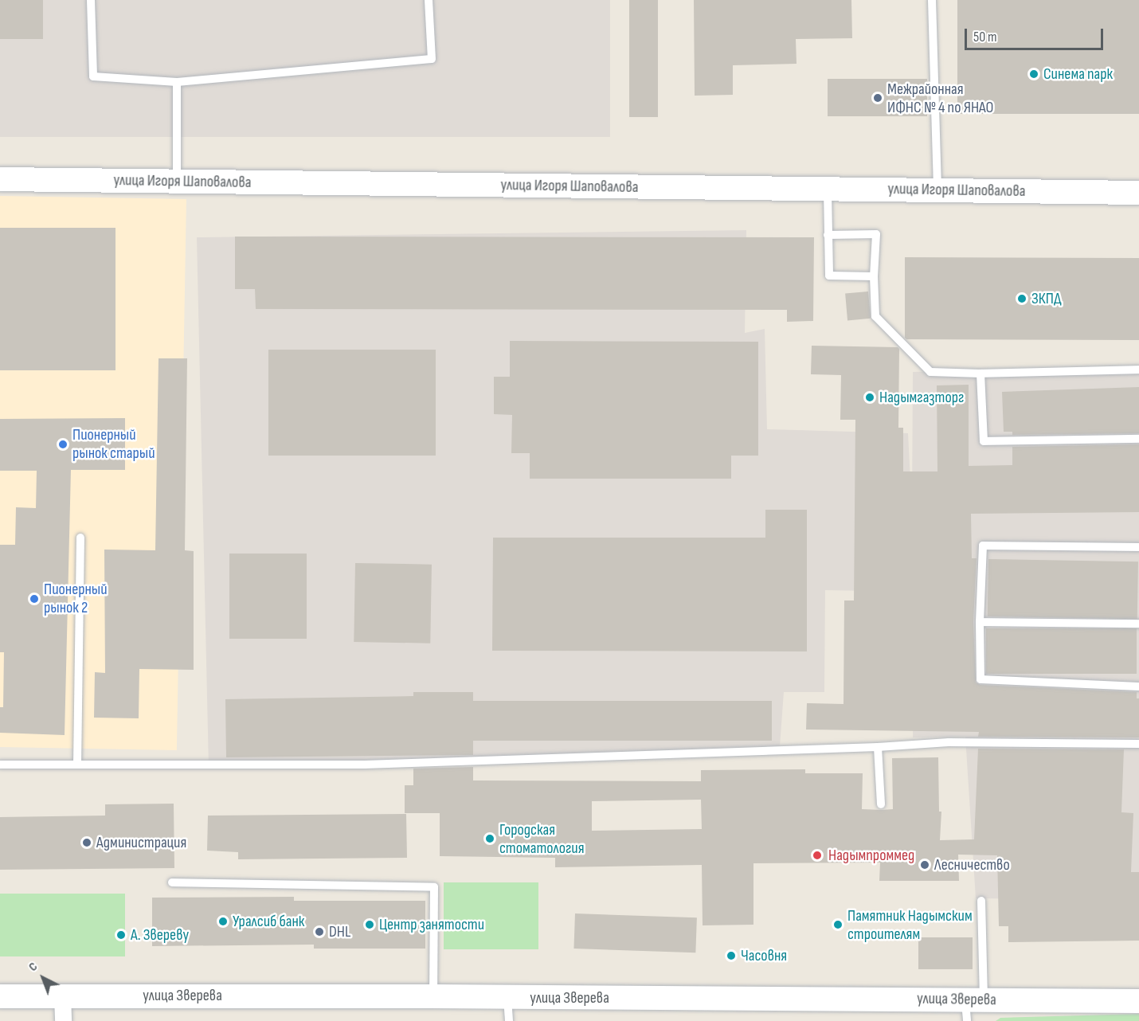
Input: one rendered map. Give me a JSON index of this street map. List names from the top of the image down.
{
  "streets": {
    "street": ["улица Игоря Шаповалова", "улица Зверева"]
  },
  "places": [
    "Синема парк",
    "Межрайонная ИФНС № 4 по ЯНАО",
    "ЗКПД",
    "Надымгазторг",
    "Пионерный рынок старый",
    "Пионерный рынок 2",
    "Городская стоматология",
    "Администрация",
    "Надымпроммед",
    "Лесничество",
    "Уралсиб банк",
    "Центр занятости",
    "Памятник Надымским строителям",
    "DHL",
    "А. Звереву",
    "Часовня"
  ],
  "scale_bar": "50 m",
  "north": "top left"
}
